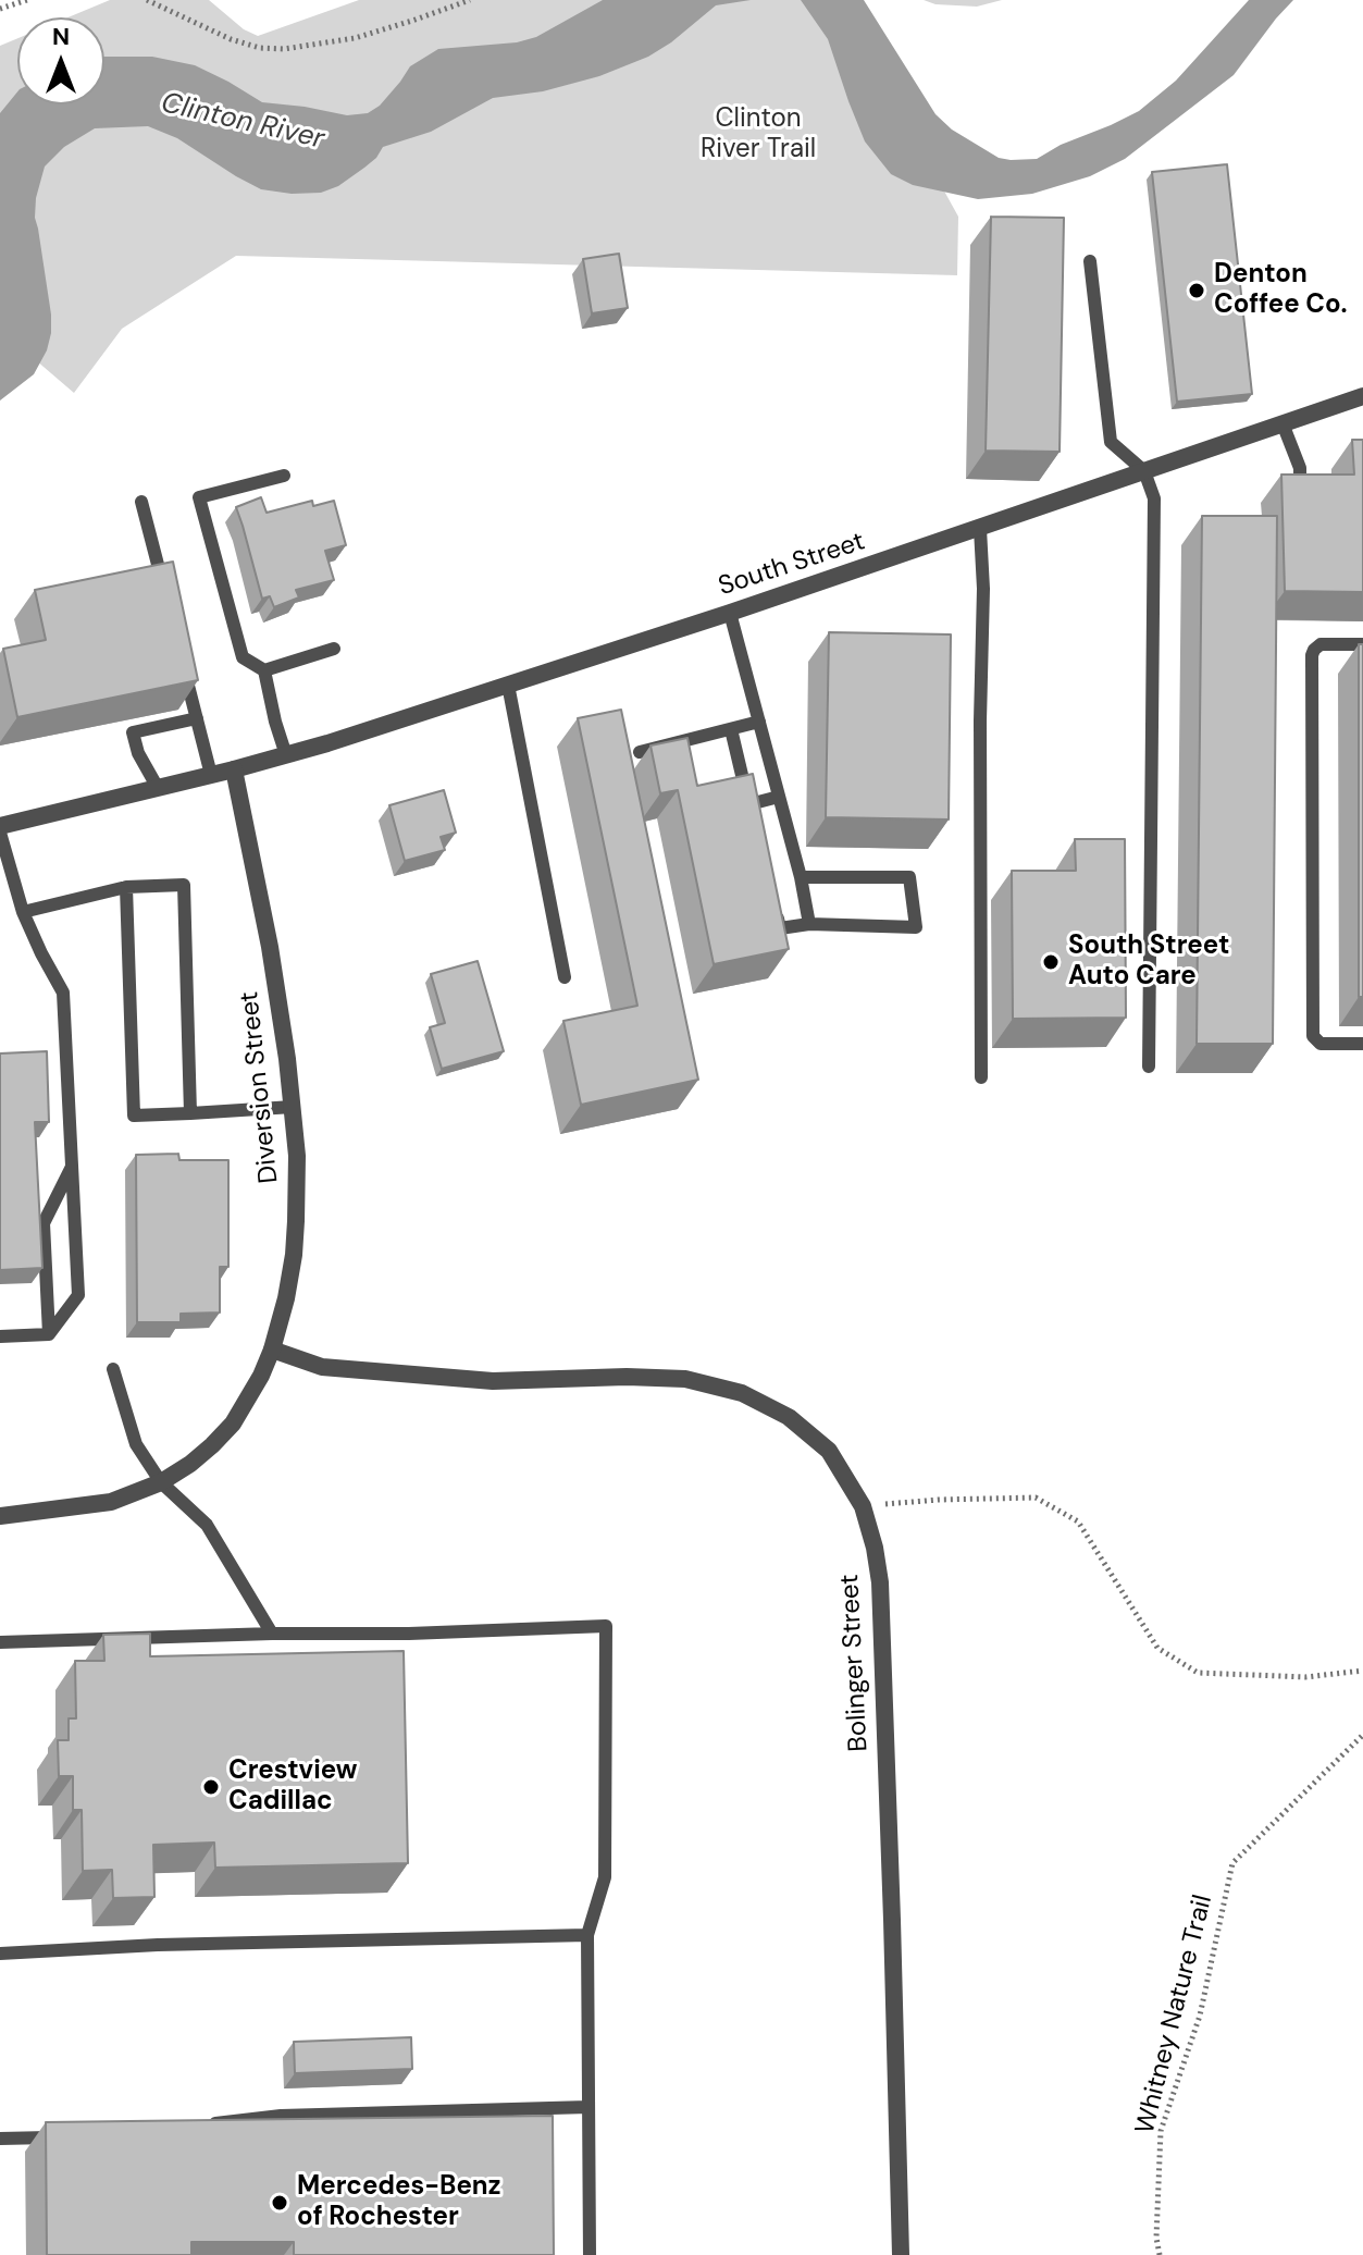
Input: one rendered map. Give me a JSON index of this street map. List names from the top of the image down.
{
  "streets": {
    "street": ["South Street", "Diversion Street", "Bolinger Street"],
    "path": ["Whitney Nature Trail"]
  },
  "crossings": [
    ["South Street", "Diversion Street"],
    ["Diversion Street", "Bolinger Street"]
  ],
  "water": ["Clinton River"],
  "parks": ["Clinton River Trail"],
  "places": [
    "Denton Coffee Co.",
    "South Street Auto Care",
    "Crestview Cadillac",
    "Mercedes-Benz of Rochester"
  ],
  "north": "top"
}
